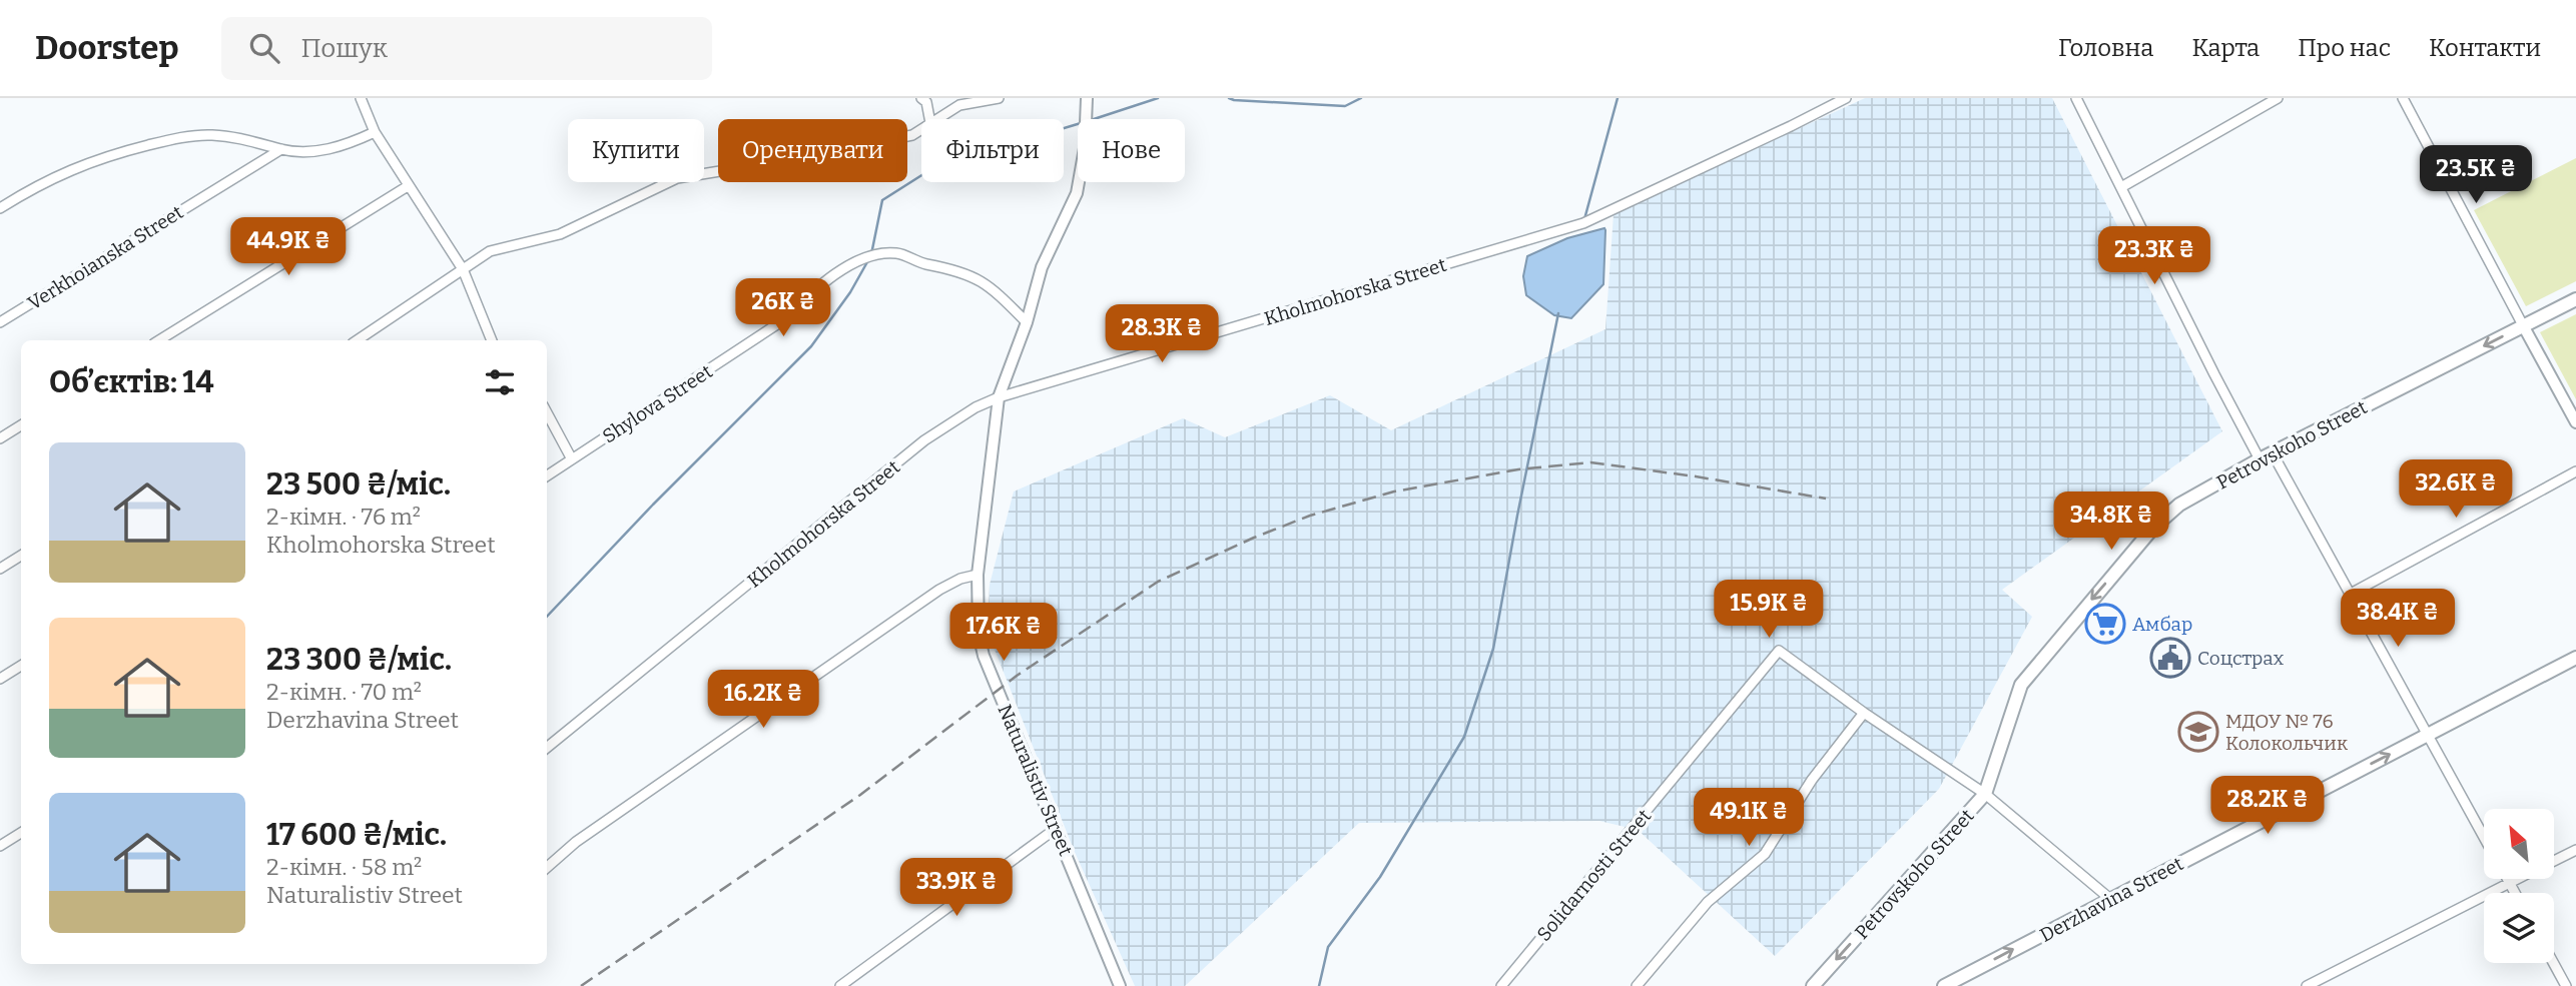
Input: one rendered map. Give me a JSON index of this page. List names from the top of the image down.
{
  "streets": {
    "main road": ["Petrovskoho Street", "Derzhavina Street"],
    "street": [
      "Verkhoianska Street",
      "Kholmohorska Street",
      "Shylova Street",
      "Naturalistiv Street",
      "Solidarnosti Street"
    ]
  },
  "crossings": [
    ["Kholmohorska Street", "Naturalistiv Street"],
    ["Shylova Street", "Naturalistiv Street"],
    ["Petrovskoho Street", "Solidarnosti Street"],
    ["Solidarnosti Street", "Derzhavina Street"]
  ],
  "one_way": ["Petrovskoho Street", "Derzhavina Street"],
  "places": {
    "supermarket": ["Амбар"],
    "public building": ["Соцстрах"],
    "school or university": ["МДОУ № 76 Колокольчик"]
  },
  "north": "top left",
  "page": {
    "header": "Doorstep",
    "search": "Пошук",
    "nav": [
      "Головна",
      "Карта",
      "Про нас",
      "Контакти"
    ],
    "chip": [
      "Купити",
      "Орендувати",
      "Фільтри",
      "Нове"
    ],
    "price": [
      "23.5K ₴",
      "44.9K ₴",
      "23.3K ₴",
      "26K ₴",
      "28.3K ₴",
      "32.6K ₴",
      "34.8K ₴",
      "15.9K ₴",
      "38.4K ₴",
      "17.6K ₴",
      "16.2K ₴",
      "28.2K ₴",
      "49.1K ₴",
      "33.9K ₴"
    ],
    "heading": "Об’єктів: 14",
    "list": [
      {
        "name": "23 500 ₴/міс.",
        "note": "2-кімн. · 76 m² · Kholmohorska Street"
      },
      {
        "name": "23 300 ₴/міс.",
        "note": "2-кімн. · 70 m² · Derzhavina Street"
      },
      {
        "name": "17 600 ₴/міс.",
        "note": "2-кімн. · 58 m² · Naturalistiv Street"
      }
    ]
  }
}
